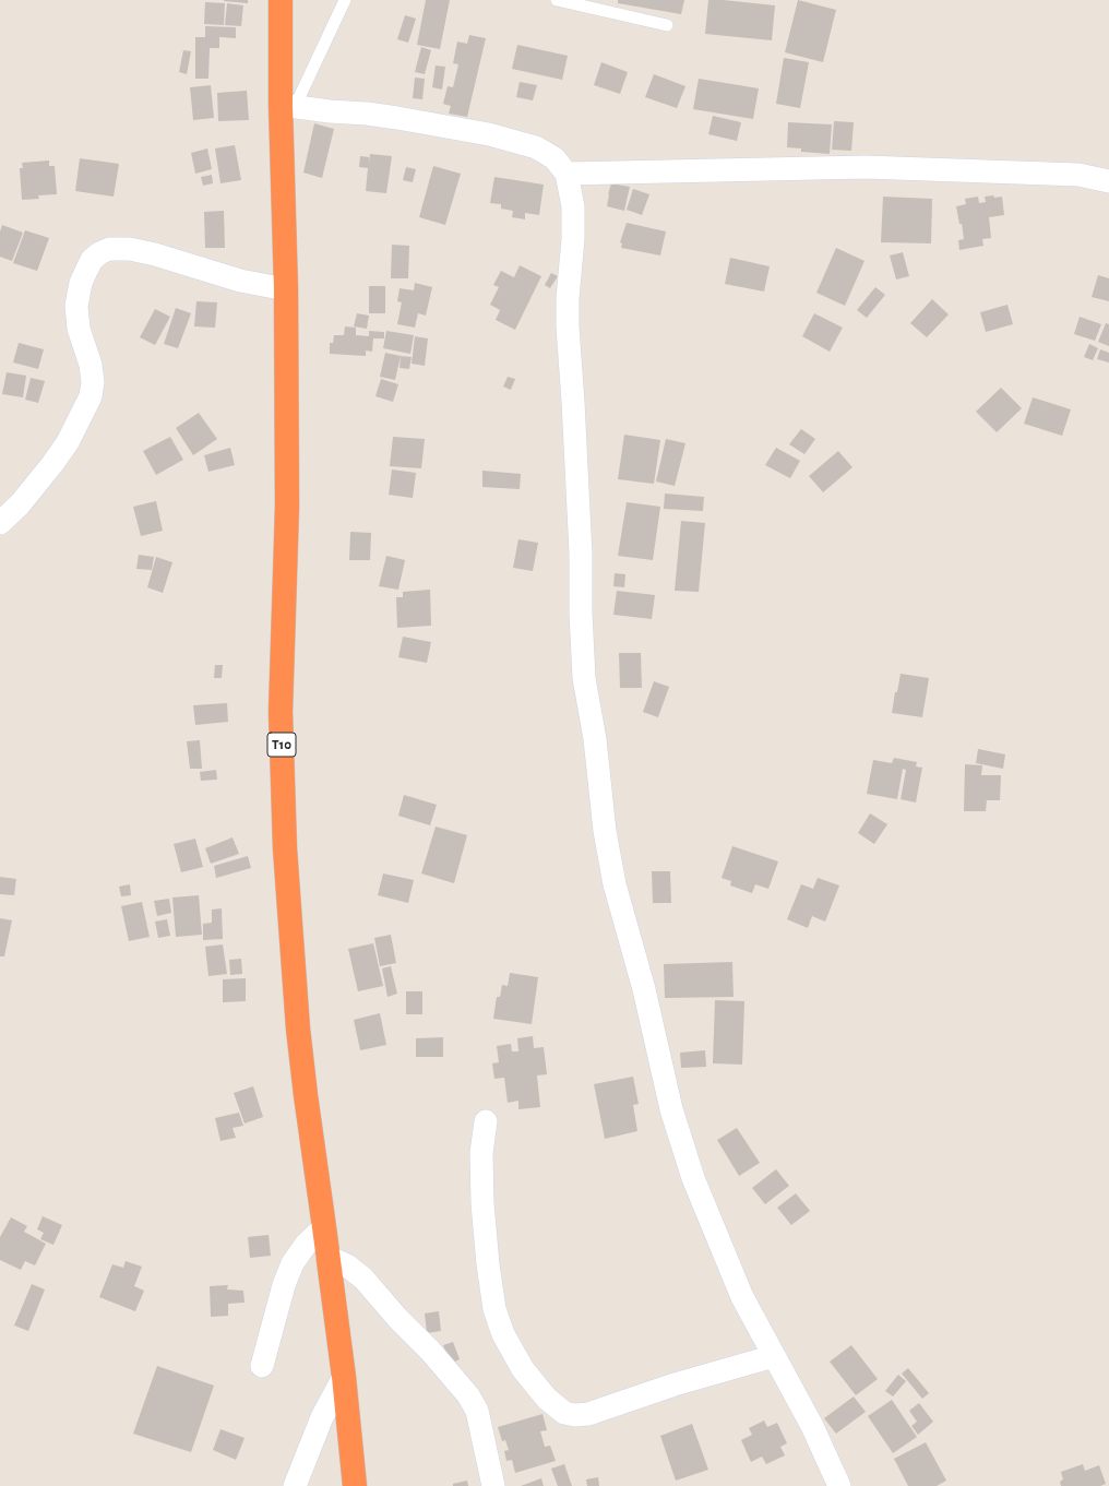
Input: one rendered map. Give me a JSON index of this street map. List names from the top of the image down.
{
  "streets": {
    "highway": ["T10"]
  }
}
